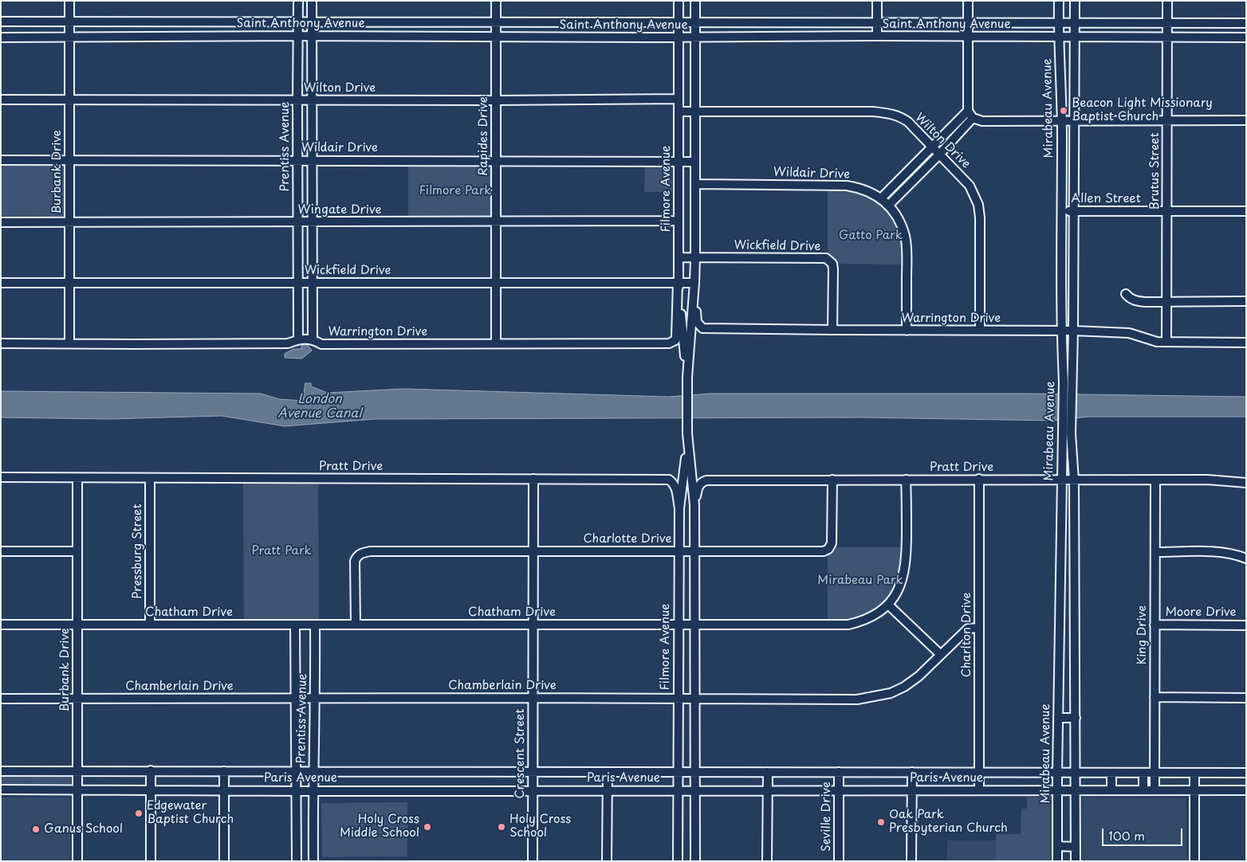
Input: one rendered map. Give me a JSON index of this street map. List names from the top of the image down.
{
  "streets": {
    "street": [
      "Saint Anthony Avenue",
      "Wilton Drive",
      "Mirabeau Avenue",
      "Rapides Drive",
      "Prentiss Avenue",
      "Wildair Drive",
      "Brutus Street",
      "Burbank Drive",
      "Filmore Avenue",
      "Allen Street",
      "Wingate Drive",
      "Wickfield Drive",
      "Warrington Drive",
      "Pratt Drive",
      "Charlotte Drive",
      "Pressburg Street",
      "Chatham Drive",
      "Moore Drive",
      "Charlton Drive",
      "King Drive",
      "Chamberlain Drive",
      "Crescent Street",
      "Paris Avenue",
      "Seville Drive"
    ]
  },
  "crossings": [
    ["Saint Anthony Avenue", "Mirabeau Avenue"],
    ["Saint Anthony Avenue", "Rapides Drive"],
    ["Saint Anthony Avenue", "Prentiss Avenue"],
    ["Saint Anthony Avenue", "Brutus Street"],
    ["Saint Anthony Avenue", "Burbank Drive"],
    ["Saint Anthony Avenue", "Filmore Avenue"],
    ["Wilton Drive", "Rapides Drive"],
    ["Wilton Drive", "Prentiss Avenue"],
    ["Wilton Drive", "Burbank Drive"],
    ["Wilton Drive", "Filmore Avenue"],
    ["Wilton Drive", "Warrington Drive"],
    ["Mirabeau Avenue", "Allen Street"],
    ["Mirabeau Avenue", "Warrington Drive"],
    ["Mirabeau Avenue", "Pratt Drive"],
    ["Mirabeau Avenue", "Paris Avenue"],
    ["Rapides Drive", "Wildair Drive"],
    ["Rapides Drive", "Wingate Drive"],
    ["Rapides Drive", "Wickfield Drive"],
    ["Rapides Drive", "Warrington Drive"],
    ["Prentiss Avenue", "Wildair Drive"],
    ["Prentiss Avenue", "Wingate Drive"],
    ["Prentiss Avenue", "Wickfield Drive"],
    ["Prentiss Avenue", "Warrington Drive"],
    ["Prentiss Avenue", "Chatham Drive"],
    ["Prentiss Avenue", "Chamberlain Drive"],
    ["Prentiss Avenue", "Paris Avenue"],
    ["Wildair Drive", "Burbank Drive"],
    ["Wildair Drive", "Filmore Avenue"],
    ["Wildair Drive", "Warrington Drive"],
    ["Brutus Street", "Allen Street"],
    ["Brutus Street", "Warrington Drive"],
    ["Burbank Drive", "Wingate Drive"],
    ["Burbank Drive", "Wickfield Drive"],
    ["Burbank Drive", "Warrington Drive"],
    ["Burbank Drive", "Pratt Drive"],
    ["Burbank Drive", "Chatham Drive"],
    ["Burbank Drive", "Chamberlain Drive"],
    ["Burbank Drive", "Paris Avenue"],
    ["Filmore Avenue", "Wingate Drive"],
    ["Filmore Avenue", "Wickfield Drive"],
    ["Filmore Avenue", "Warrington Drive"],
    ["Filmore Avenue", "Pratt Drive"],
    ["Filmore Avenue", "Charlotte Drive"],
    ["Filmore Avenue", "Chatham Drive"],
    ["Filmore Avenue", "Chamberlain Drive"],
    ["Filmore Avenue", "Paris Avenue"],
    ["Wickfield Drive", "Warrington Drive"],
    ["Pratt Drive", "Charlotte Drive"],
    ["Pratt Drive", "Pressburg Street"],
    ["Pratt Drive", "Chatham Drive"],
    ["Pratt Drive", "Charlton Drive"],
    ["Pratt Drive", "King Drive"],
    ["Pratt Drive", "Crescent Street"],
    ["Charlotte Drive", "Chatham Drive"],
    ["Charlotte Drive", "Crescent Street"],
    ["Pressburg Street", "Chatham Drive"],
    ["Chatham Drive", "Crescent Street"],
    ["Moore Drive", "King Drive"],
    ["Charlton Drive", "Chamberlain Drive"],
    ["Charlton Drive", "Paris Avenue"],
    ["King Drive", "Paris Avenue"],
    ["Chamberlain Drive", "Crescent Street"],
    ["Crescent Street", "Paris Avenue"],
    ["Paris Avenue", "Seville Drive"]
  ],
  "water": ["London Avenue Canal"],
  "parks": [
    "Filmore Park",
    "Gatto Park",
    "Pratt Park",
    "Mirabeau Park"
  ],
  "places": [
    "Beacon Light Missionary Baptist Church",
    "Edgewater Baptist Church",
    "Oak Park Presbyterian Church",
    "Holy Cross Middle School",
    "Holy Cross School",
    "Ganus School"
  ],
  "scale_bar": "100 m"
}
